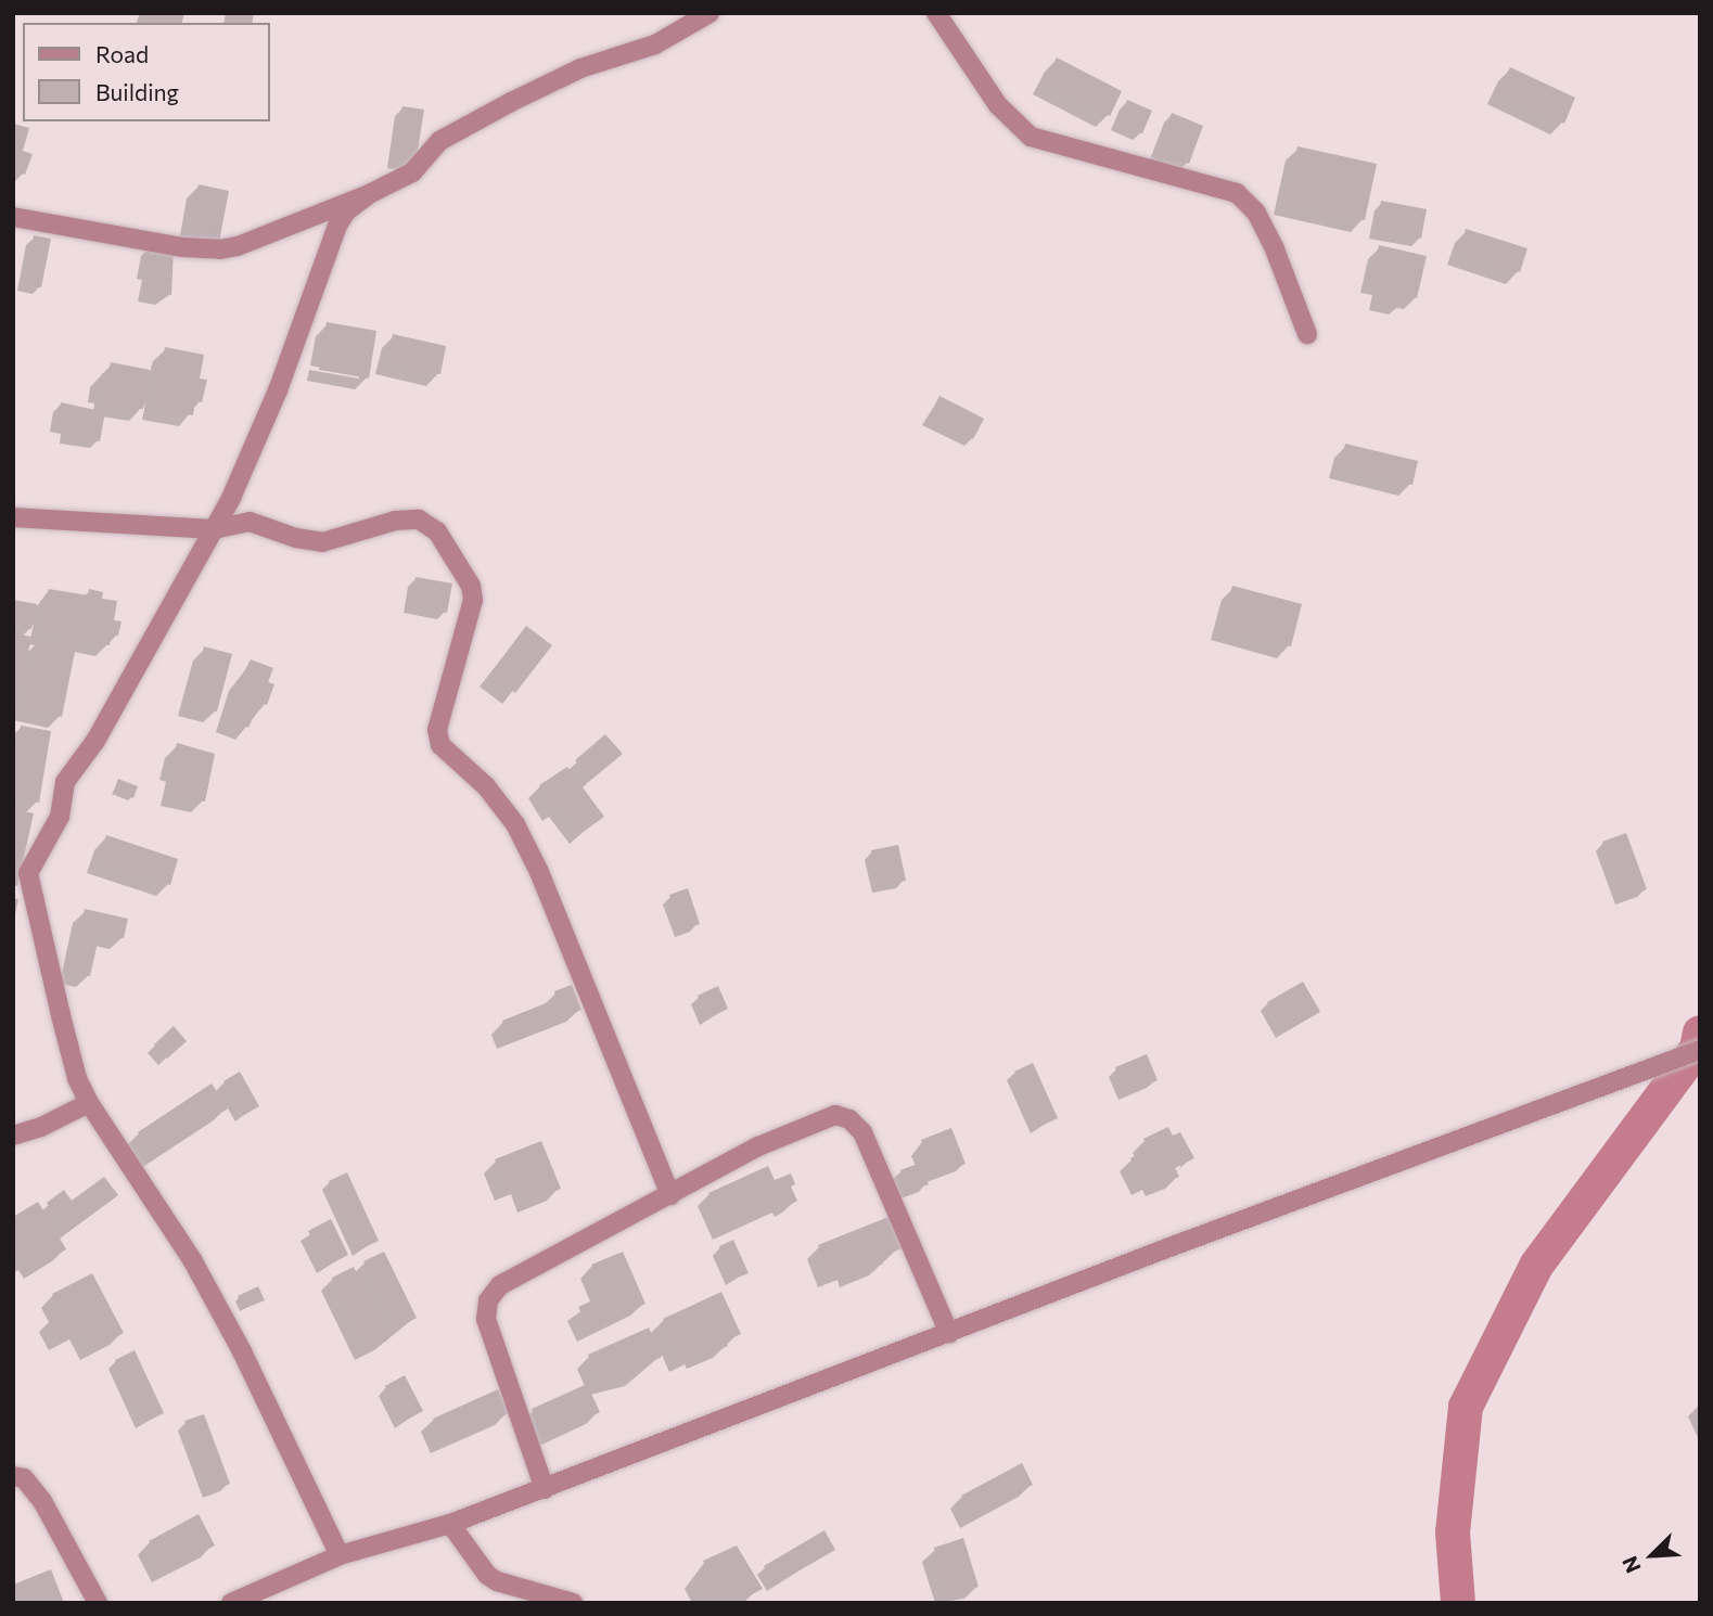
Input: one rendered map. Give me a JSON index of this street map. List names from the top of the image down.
{
  "legend": ["Road", "Building"],
  "north": "bottom left"
}
